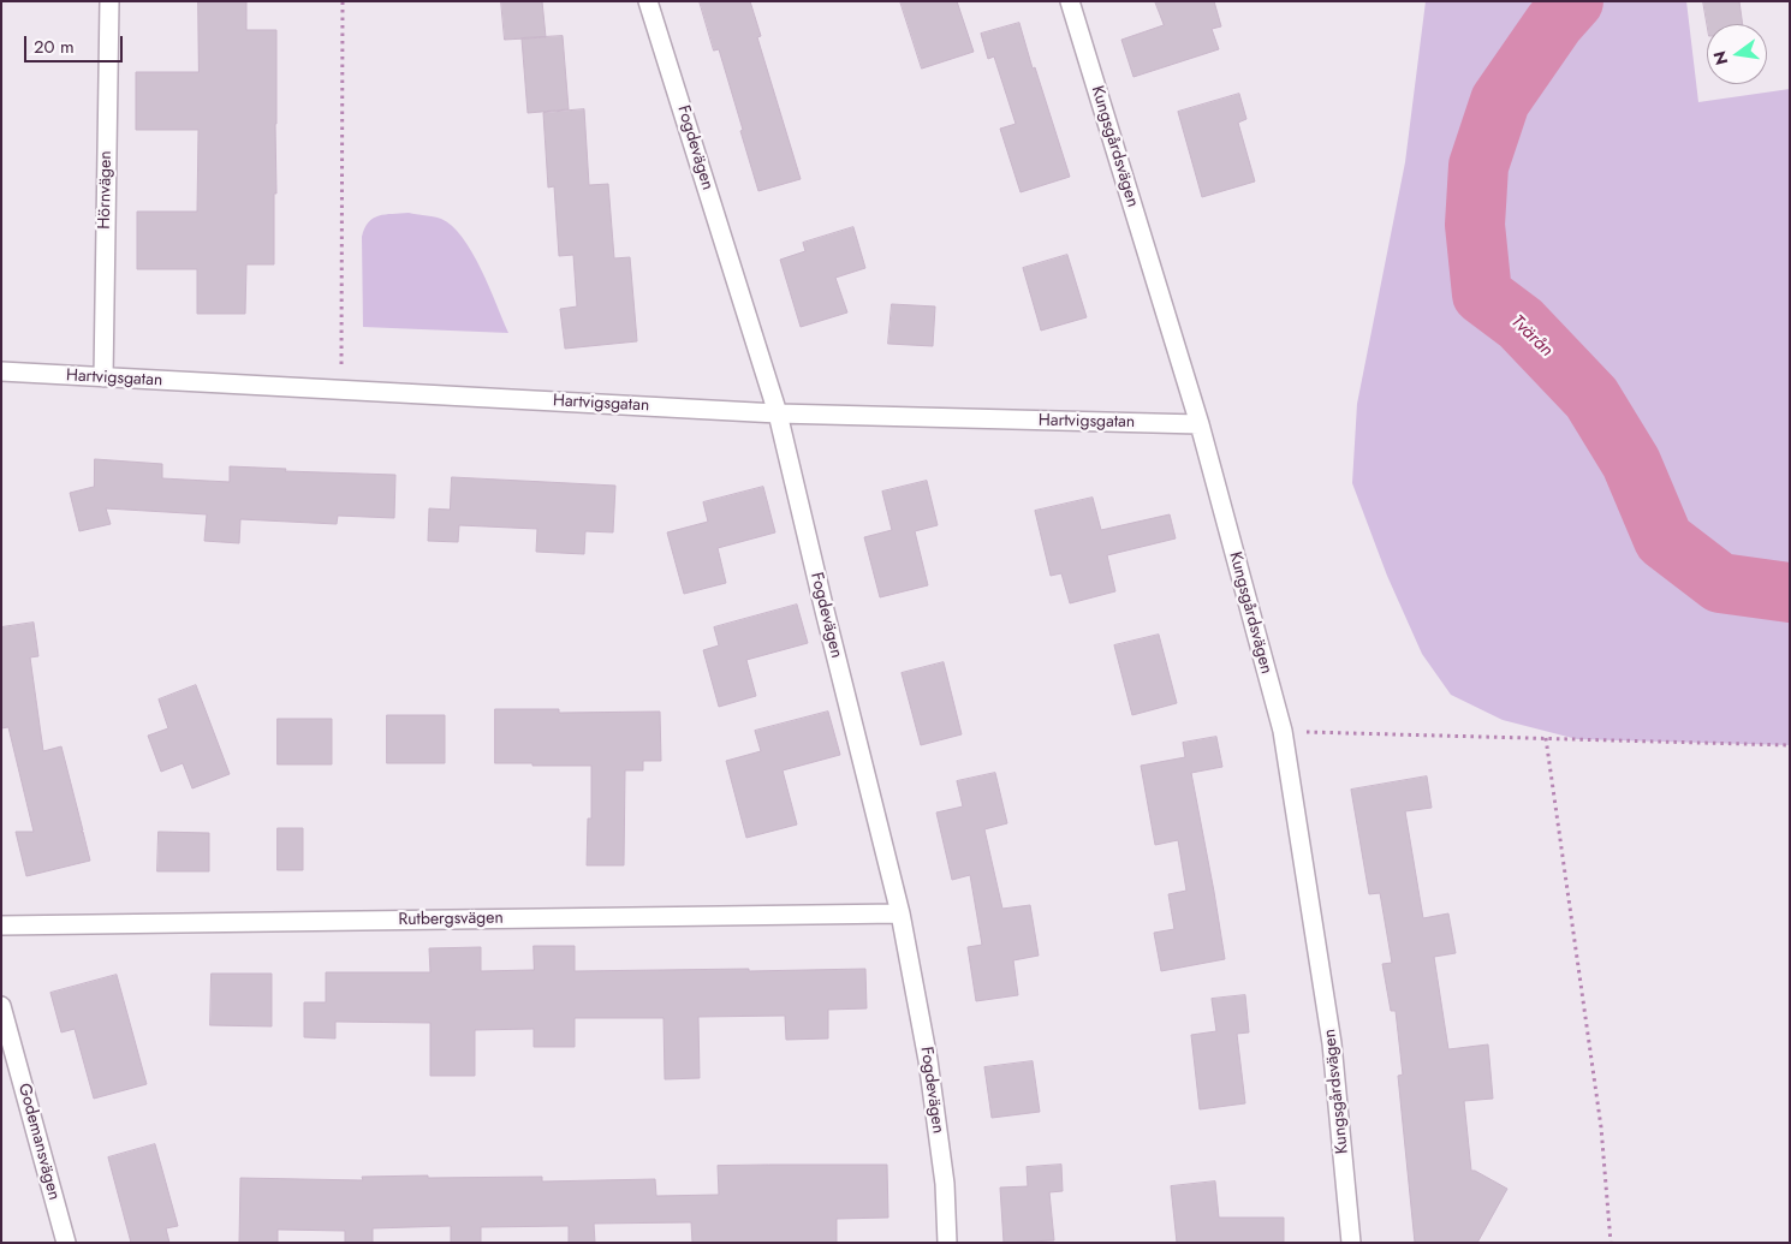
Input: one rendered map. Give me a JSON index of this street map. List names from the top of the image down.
{
  "streets": {
    "street": [
      "Kungsgårdsvägen",
      "Fogdevägen",
      "Hörnvägen",
      "Hartvigsgatan",
      "Rutbergsvägen",
      "Godemansvägen"
    ]
  },
  "crossings": [
    ["Kungsgårdsvägen", "Hartvigsgatan"],
    ["Fogdevägen", "Hartvigsgatan"],
    ["Fogdevägen", "Rutbergsvägen"],
    ["Hörnvägen", "Hartvigsgatan"]
  ],
  "water": ["Tvärån"],
  "scale_bar": "20 m",
  "north": "left"
}
